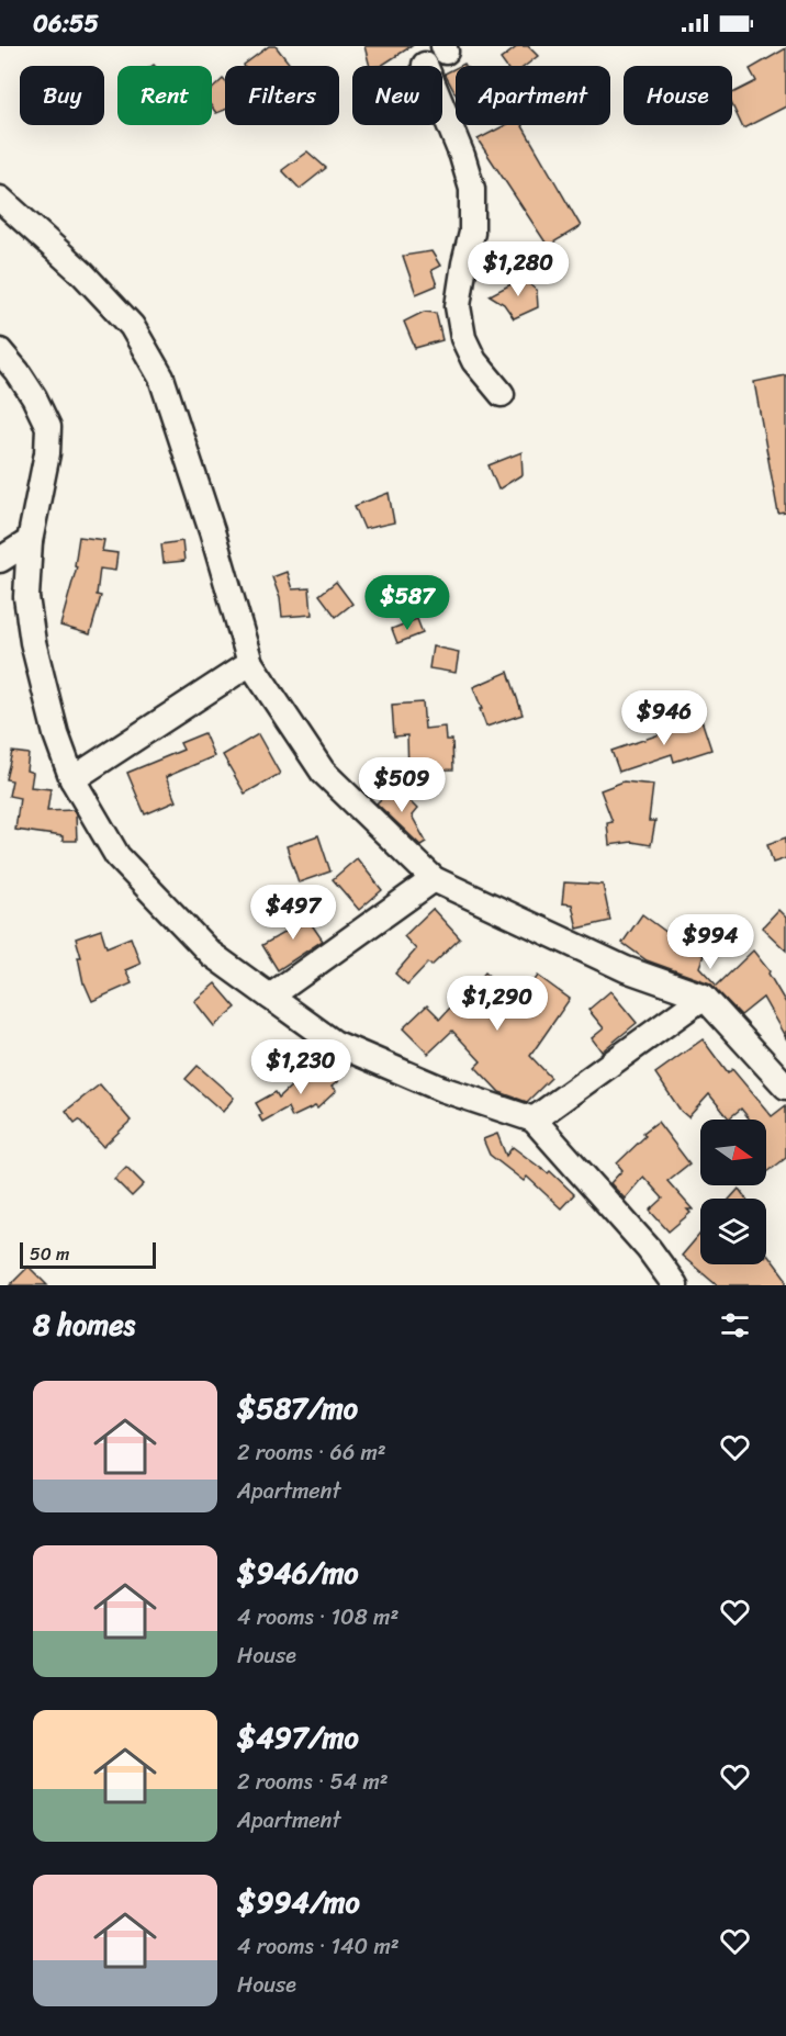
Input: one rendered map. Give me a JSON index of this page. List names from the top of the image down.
{
  "scale_bar": "50 m",
  "north": "right",
  "page": {
    "status": "06:55",
    "chip": [
      "Buy",
      "Rent",
      "Filters",
      "New",
      "Apartment",
      "House"
    ],
    "price": [
      "$1,280",
      "$587",
      "$946",
      "$509",
      "$497",
      "$994",
      "$1,290",
      "$1,230"
    ],
    "scale": "50 m",
    "heading": "8 homes",
    "list": [
      {
        "name": "$587/mo",
        "note": "2 rooms · 66 m² · Apartment"
      },
      {
        "name": "$946/mo",
        "note": "4 rooms · 108 m² · House"
      },
      {
        "name": "$497/mo",
        "note": "2 rooms · 54 m² · Apartment"
      },
      {
        "name": "$994/mo",
        "note": "4 rooms · 140 m² · House"
      }
    ]
  }
}
